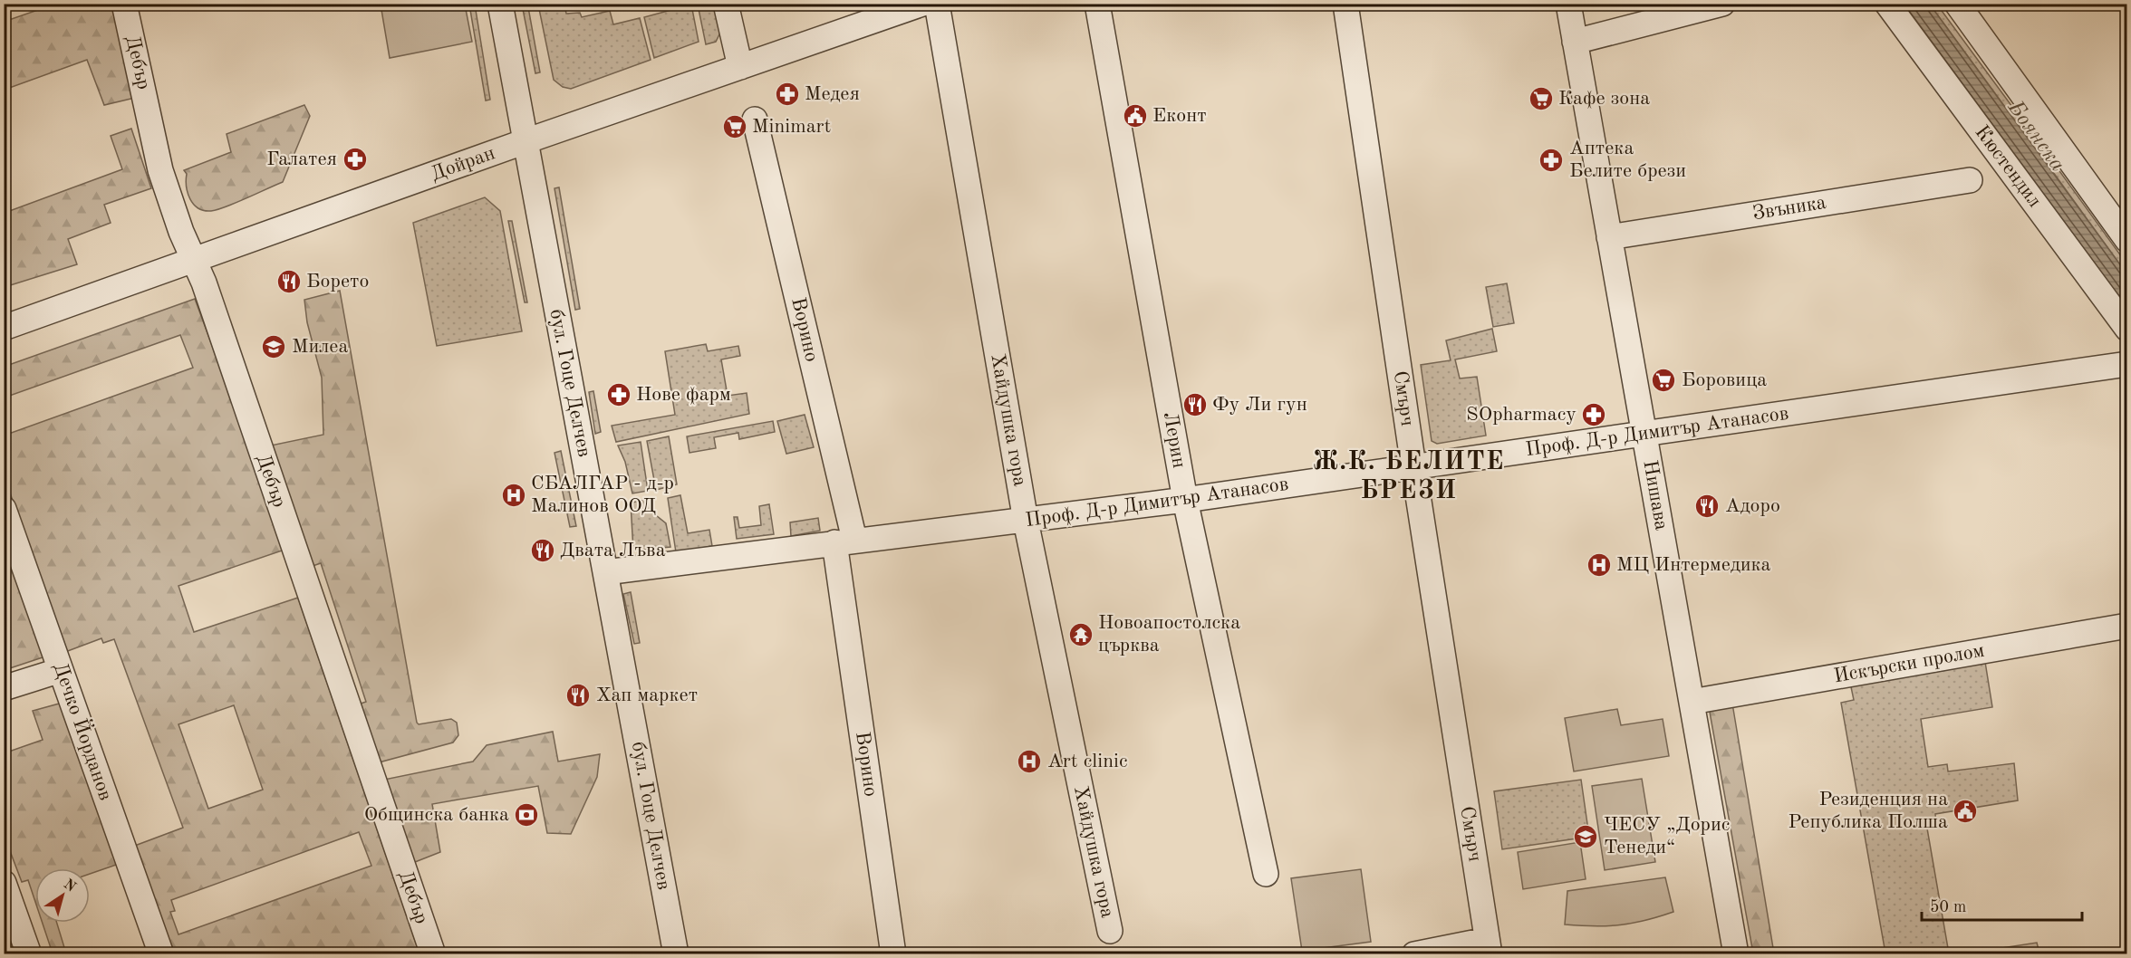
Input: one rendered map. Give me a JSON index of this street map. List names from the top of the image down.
{
  "streets": {
    "street": [
      "Дебър",
      "Дойран",
      "Кюстендил",
      "Звъника",
      "Ворино",
      "бул. Гоце Делчев",
      "Смърч",
      "Хайдушка гора",
      "Проф. Д-р Димитър Атанасов",
      "Лерин",
      "Нишава",
      "Искърски пролом",
      "Дечко Йорданов"
    ]
  },
  "crossings": [
    ["Дебър", "Дойран"],
    ["Дойран", "бул. Гоце Делчев"],
    ["Звъника", "Нишава"],
    ["Ворино", "Проф. Д-р Димитър Атанасов"],
    ["бул. Гоце Делчев", "Проф. Д-р Димитър Атанасов"],
    ["Смърч", "Проф. Д-р Димитър Атанасов"],
    ["Хайдушка гора", "Проф. Д-р Димитър Атанасов"],
    ["Проф. Д-р Димитър Атанасов", "Лерин"],
    ["Проф. Д-р Димитър Атанасов", "Нишава"],
    ["Нишава", "Искърски пролом"]
  ],
  "districts": ["Ж.К. БЕЛИТЕ БРЕЗИ"],
  "water": ["Боянска"],
  "places": {
    "pharmacy": [
      "Медея",
      "Галатея",
      "Аптека Белите брези",
      "Нове фарм",
      "SOpharmacy"
    ],
    "supermarket": ["Кафе зона", "Minimart", "Боровица"],
    "public building": ["Еконт", "Резиденция на Република Полша"],
    "restaurant": [
      "Борето",
      "Фу Ли гун",
      "Адоро",
      "Двата Лъва",
      "Хап маркет"
    ],
    "school or university": ["Милеа", "ЧЕСУ „Дорис Тенеди“"],
    "hospital": ["СБАЛГАР - д-р Малинов ООД", "МЦ Интермедика", "Art clinic"],
    "temple": ["Новоапостолска църква"],
    "bank": ["Общинска банка"]
  },
  "scale_bar": "50 m",
  "north": "top right"
}
